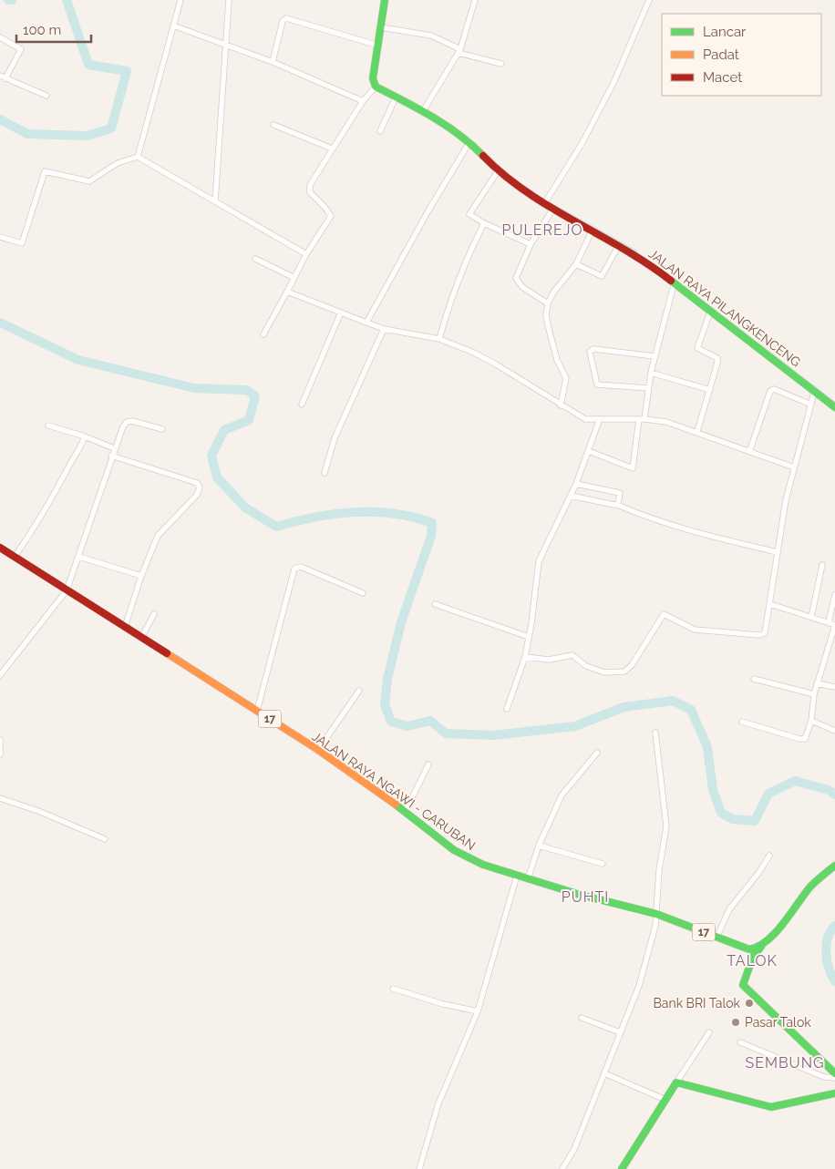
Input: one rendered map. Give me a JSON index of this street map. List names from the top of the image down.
{
  "streets": {
    "main road": ["JALAN RAYA PILANGKENCENG", "17", "JALAN RAYA NGAWI - CARUBAN"]
  },
  "districts": [
    "PULEREJO",
    "PUHTI",
    "TALOK",
    "SEMBUNG"
  ],
  "places": ["Bank BRI Talok", "Pasar Talok"],
  "legend": ["Lancar", "Padat", "Macet"],
  "scale_bar": "100 m"
}
